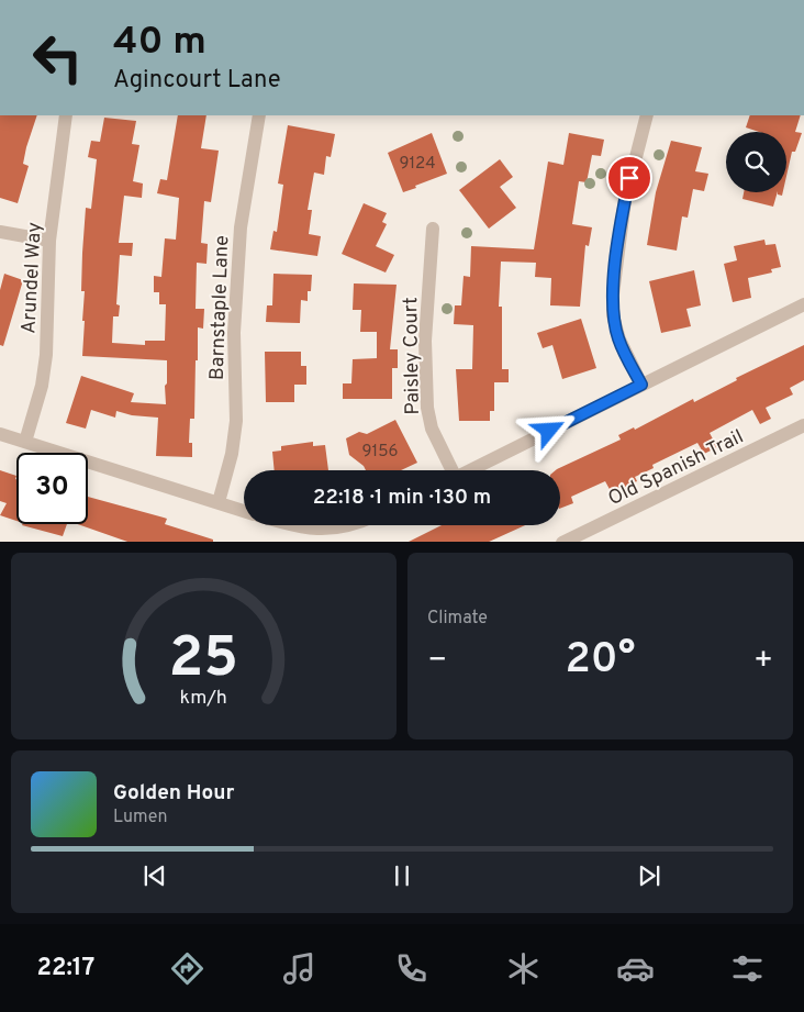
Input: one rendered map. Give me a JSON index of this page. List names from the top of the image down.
{
  "streets": {
    "street": [
      "Arundel Way",
      "Barnstaple Lane",
      "Paisley Court",
      "Old Spanish Trail"
    ]
  },
  "house_numbers": ["9124", "9156"],
  "page": {
    "turn": ["40 m", "Agincourt Lane"],
    "limit": "30",
    "trip": "22:18 · 1 min · 130 m",
    "tile": "Climate",
    "heat": ["−", "20°", "+"],
    "song": ["Golden Hour", "Lumen"],
    "tabs": "22:17",
    "gauge": ["25", "km/h"]
  }
}
